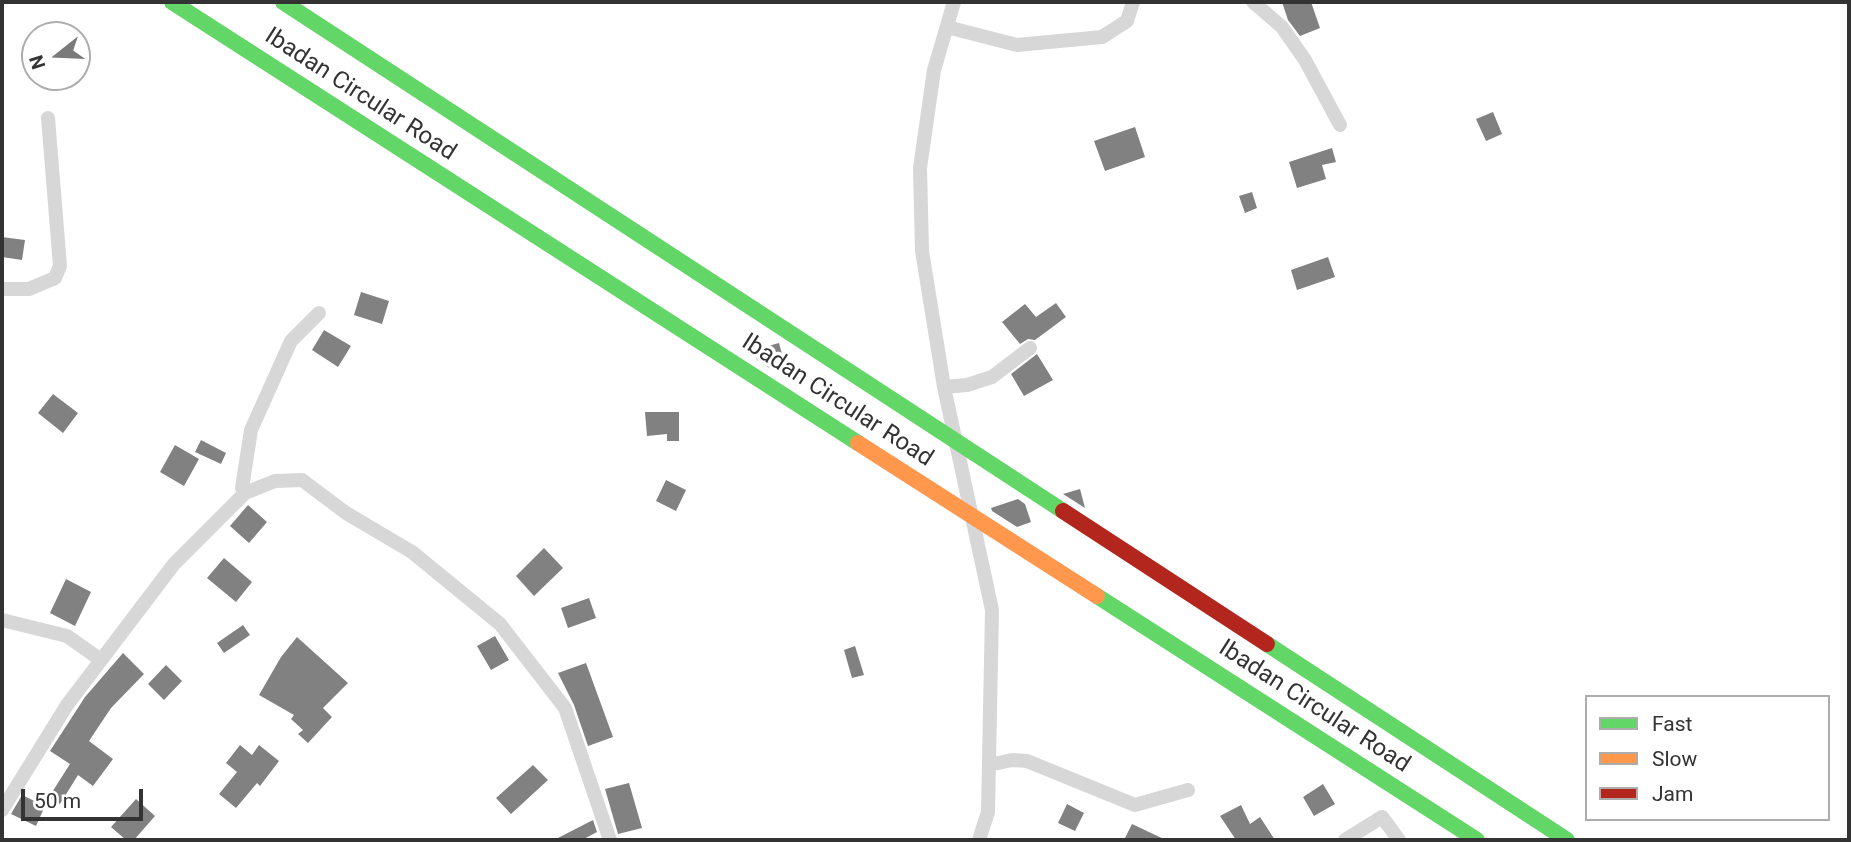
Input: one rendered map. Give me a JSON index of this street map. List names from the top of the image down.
{
  "streets": {
    "highway": ["Ibadan Circular Road"]
  },
  "legend": ["Fast", "Slow", "Jam"],
  "scale_bar": "50 m",
  "north": "left"
}
